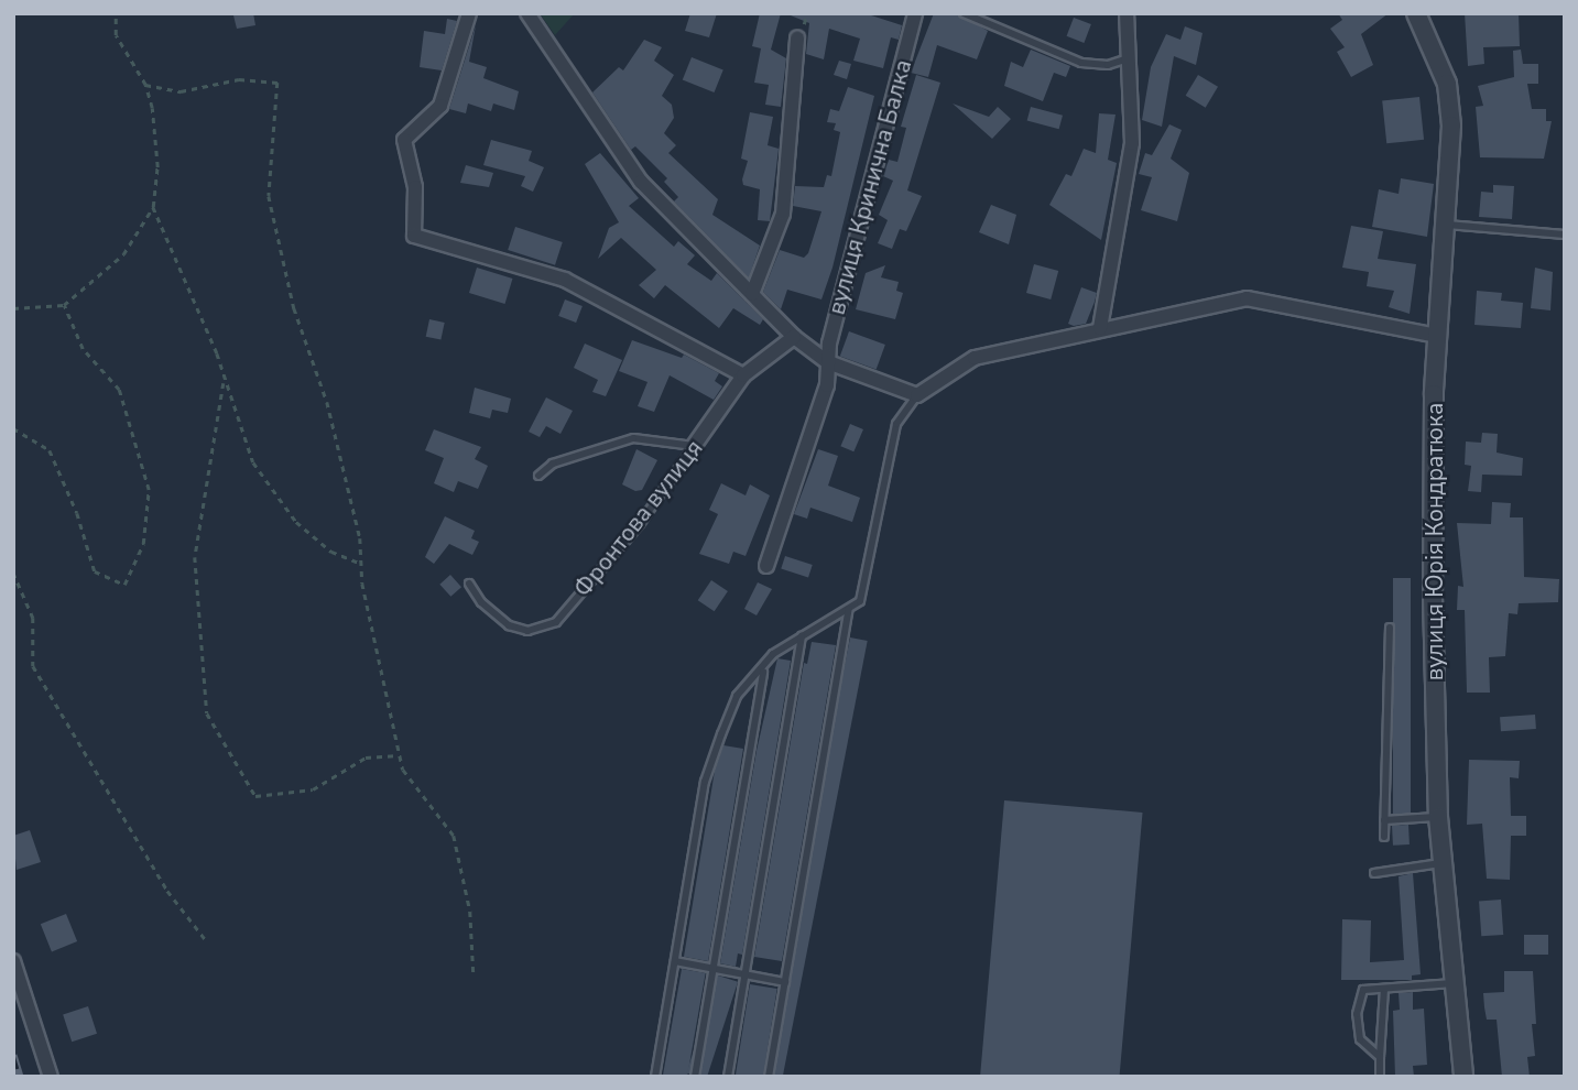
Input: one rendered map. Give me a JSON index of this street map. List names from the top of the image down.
{
  "streets": {
    "street": ["вулиця Кринична Балка", "Фронтова вулиця", "вулиця Юрія Кондратюка"]
  }
}
